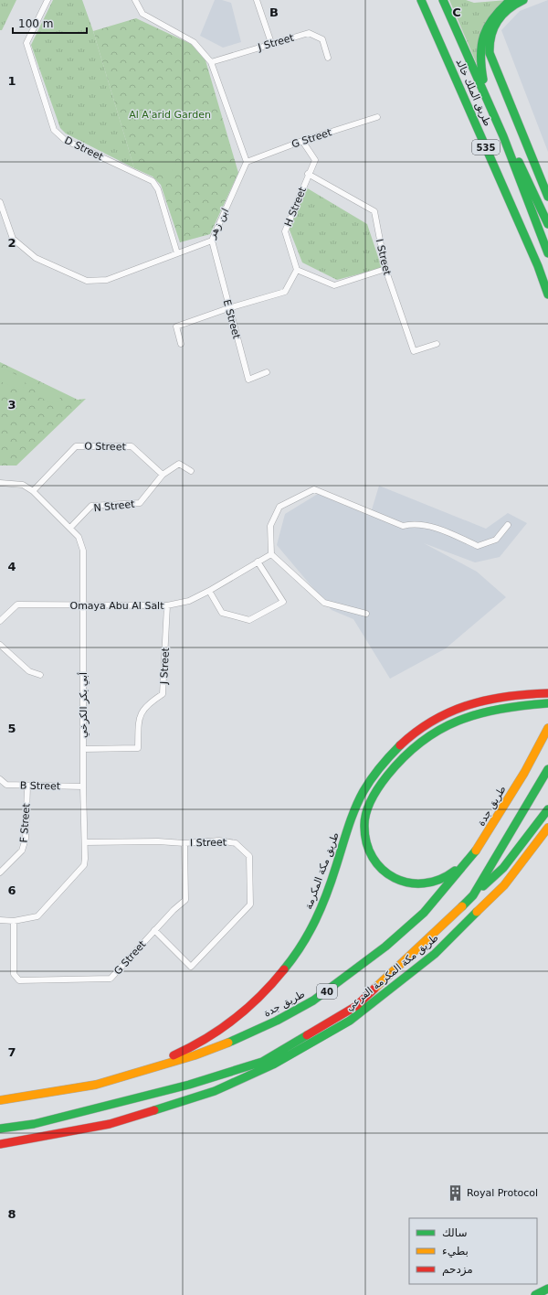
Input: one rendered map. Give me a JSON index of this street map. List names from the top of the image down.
{
  "streets": {
    "main road": [
      "طريق الملك خالد",
      "535",
      "طريق جدة",
      "طريق مكة المكرمة",
      "طريق مكة المكرمة الفرعي",
      "40"
    ],
    "street": [
      "J Street",
      "G Street",
      "D Street",
      "H Street",
      "ابن زهر",
      "I Street",
      "E Street",
      "O Street",
      "N Street",
      "Omaya Abu Al Salt",
      "أبي بكر الكرخي",
      "B Street",
      "F Street"
    ]
  },
  "crossings": [
    ["J Street", "Omaya Abu Al Salt"],
    ["J Street", "أبي بكر الكرخي"],
    ["G Street", "H Street"],
    ["G Street", "ابن زهر"],
    ["G Street", "I Street"],
    ["G Street", "أبي بكر الكرخي"],
    ["D Street", "ابن زهر"],
    ["H Street", "I Street"],
    ["ابن زهر", "E Street"],
    ["I Street", "أبي بكر الكرخي"],
    ["O Street", "N Street"],
    ["O Street", "أبي بكر الكرخي"],
    ["N Street", "أبي بكر الكرخي"],
    ["Omaya Abu Al Salt", "أبي بكر الكرخي"],
    ["أبي بكر الكرخي", "B Street"],
    ["B Street", "F Street"],
    ["طريق جدة", "طريق مكة المكرمة"]
  ],
  "parks": ["Al A'arid Garden"],
  "places": {
    "building": ["Royal Protocol"]
  },
  "legend": ["سالك", "بطيء", "مزدحم"],
  "scale_bar": "100 m",
  "grid": {
    "columns": ["B", "C"],
    "rows": [
      "1",
      "2",
      "3",
      "4",
      "5",
      "6",
      "7",
      "8"
    ]
  }
}
